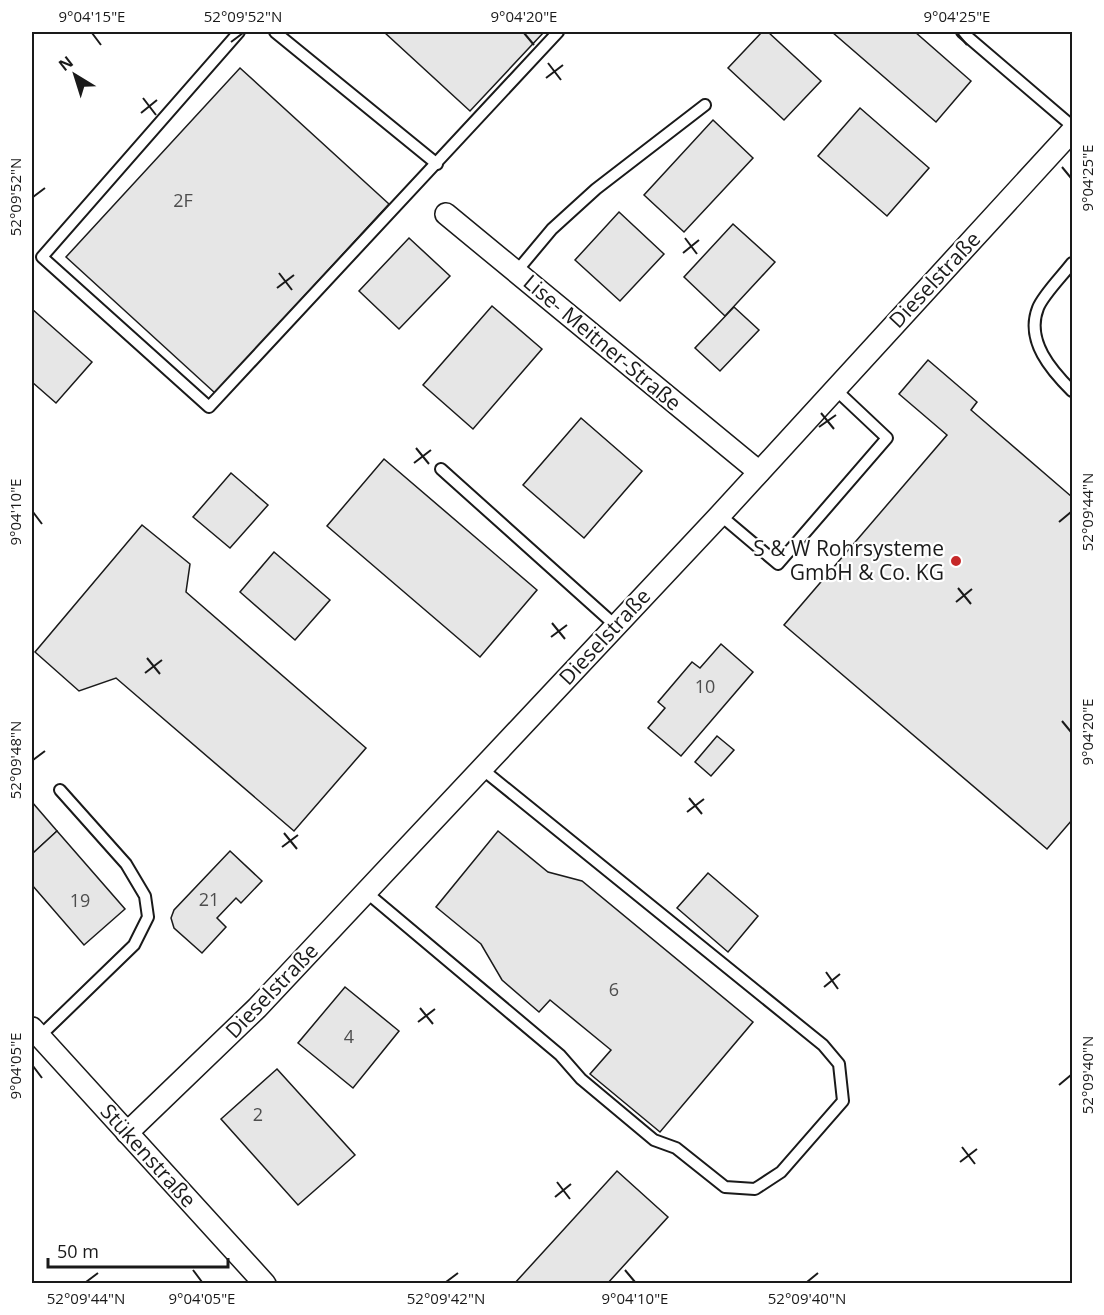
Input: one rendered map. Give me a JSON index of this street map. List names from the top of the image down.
{
  "streets": {
    "street": ["Dieselstraße", "Lise- Meitner-Straße", "Stükenstraße"]
  },
  "crossings": [
    ["Dieselstraße", "Lise- Meitner-Straße"],
    ["Dieselstraße", "Stükenstraße"]
  ],
  "places": ["S & W Rohrsysteme GmbH & Co. KG"],
  "house_numbers": [
    "2F",
    "10",
    "21",
    "19",
    "6",
    "4",
    "2"
  ],
  "scale_bar": "50 m",
  "north": "top left",
  "coordinates": [
    "9°04'15\"E",
    "52°09'52\"N",
    "9°04'20\"E",
    "9°04'25\"E",
    "9°04'10\"E",
    "52°09'44\"N",
    "52°09'48\"N",
    "9°04'05\"E",
    "52°09'40\"N",
    "52°09'42\"N"
  ]
}
